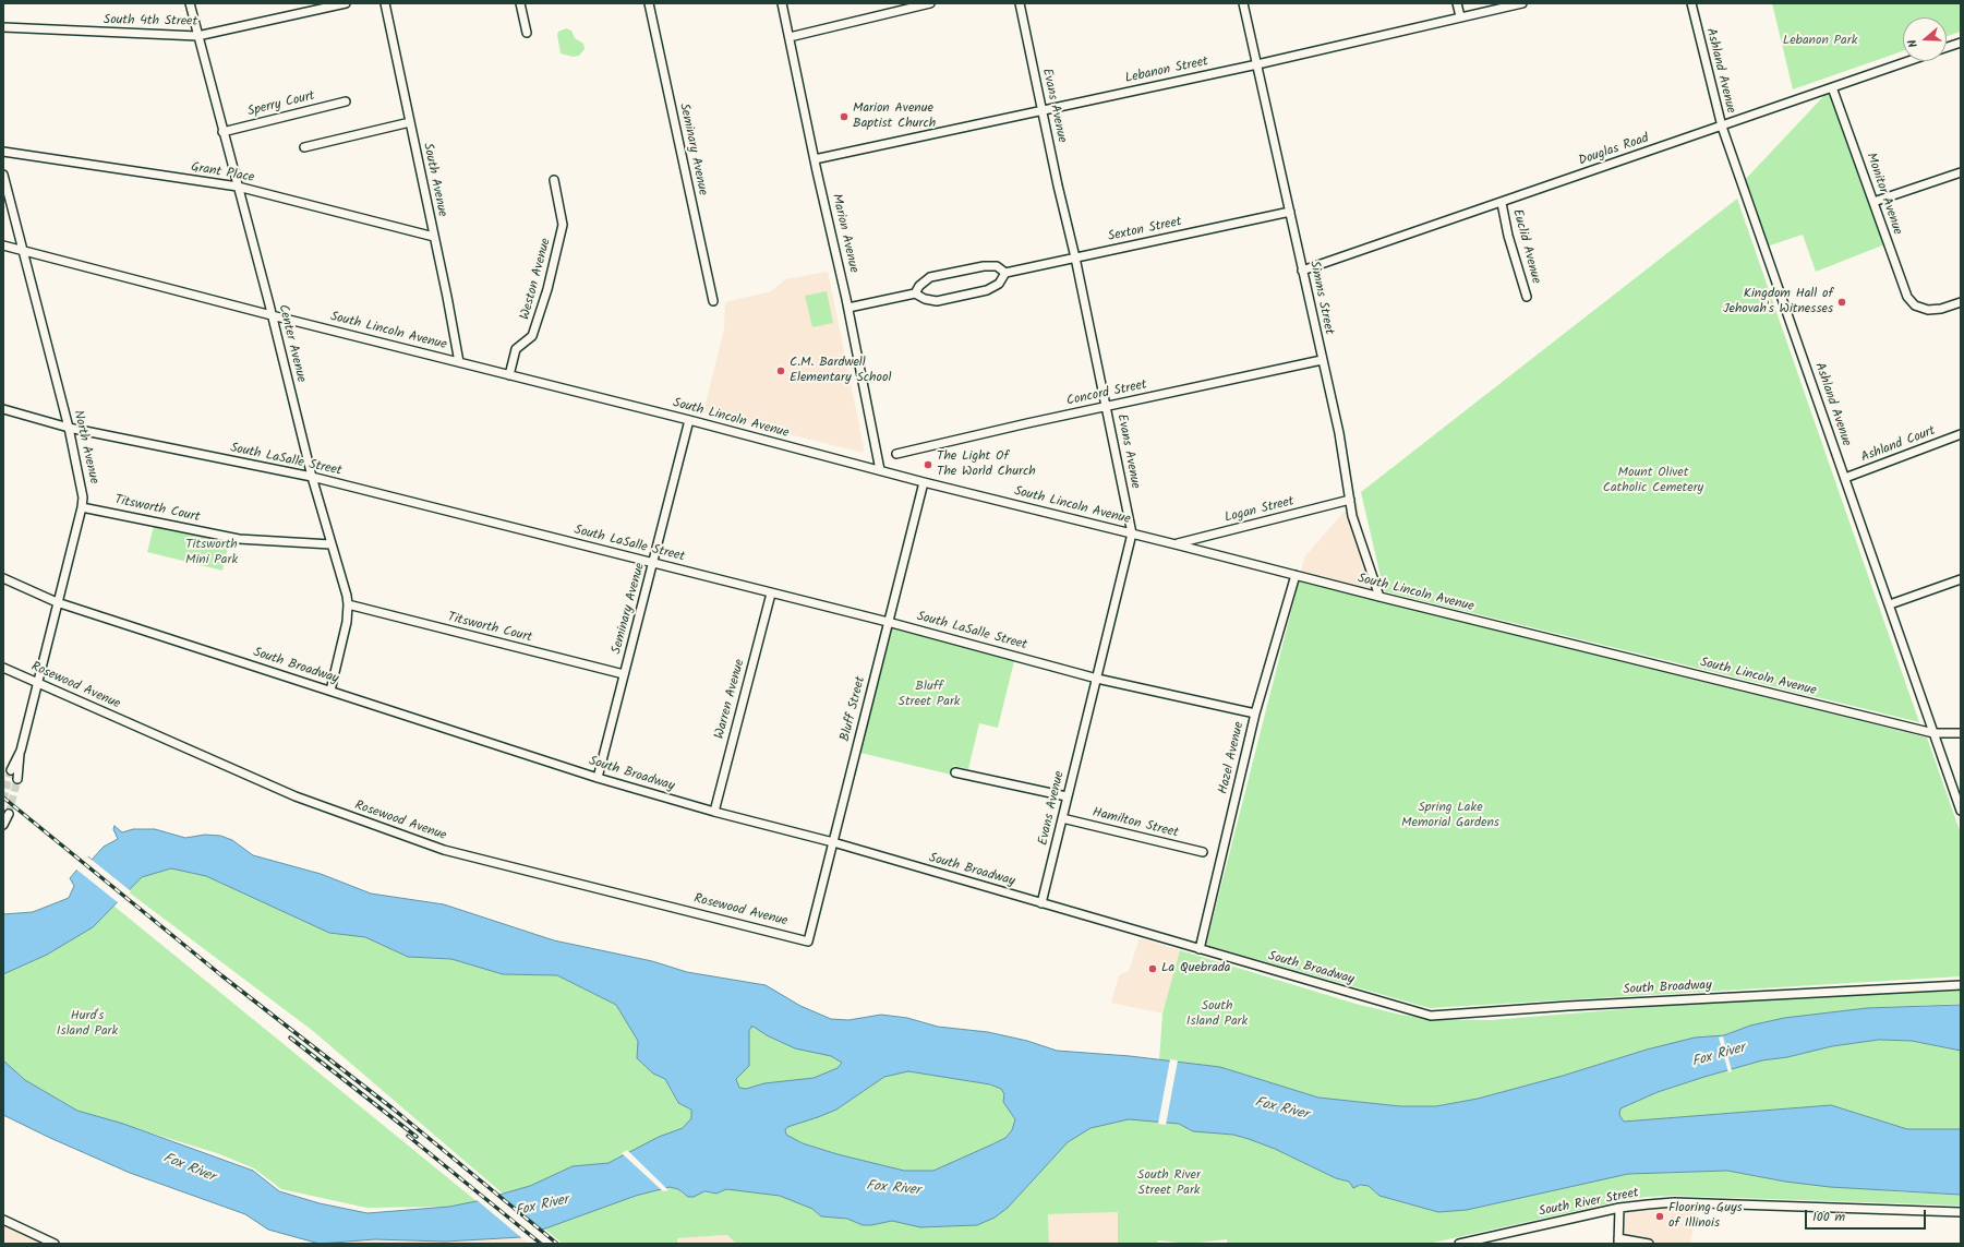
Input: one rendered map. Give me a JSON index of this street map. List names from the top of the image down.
{
  "streets": {
    "street": [
      "South 4th Street",
      "Lebanon Street",
      "Ashland Avenue",
      "Sperry Court",
      "Evans Avenue",
      "Seminary Avenue",
      "Douglas Road",
      "Grant Place",
      "South Avenue",
      "Monitor Avenue",
      "Sexton Street",
      "Marion Avenue",
      "Euclid Avenue",
      "Weston Avenue",
      "Simms Street",
      "South Lincoln Avenue",
      "Center Avenue",
      "Concord Street",
      "Ashland Court",
      "North Avenue",
      "South LaSalle Street",
      "Titsworth Court",
      "Logan Street",
      "South Broadway",
      "Rosewood Avenue",
      "Warren Avenue",
      "Bluff Street",
      "Hazel Avenue",
      "Hamilton Street",
      "South River Street"
    ]
  },
  "crossings": [
    ["South 4th Street", "Center Avenue"],
    ["Lebanon Street", "Evans Avenue"],
    ["Lebanon Street", "Marion Avenue"],
    ["Lebanon Street", "Simms Street"],
    ["Ashland Avenue", "Douglas Road"],
    ["Ashland Avenue", "South Lincoln Avenue"],
    ["Ashland Avenue", "Ashland Court"],
    ["Sperry Court", "Center Avenue"],
    ["Evans Avenue", "Sexton Street"],
    ["Evans Avenue", "South Lincoln Avenue"],
    ["Evans Avenue", "Concord Street"],
    ["Evans Avenue", "South LaSalle Street"],
    ["Evans Avenue", "South Broadway"],
    ["Evans Avenue", "Hamilton Street"],
    ["Seminary Avenue", "South Lincoln Avenue"],
    ["Seminary Avenue", "South LaSalle Street"],
    ["Seminary Avenue", "Titsworth Court"],
    ["Seminary Avenue", "South Broadway"],
    ["Douglas Road", "Monitor Avenue"],
    ["Douglas Road", "Euclid Avenue"],
    ["Douglas Road", "Simms Street"],
    ["Grant Place", "South Avenue"],
    ["Grant Place", "Center Avenue"],
    ["South Avenue", "South Lincoln Avenue"],
    ["Sexton Street", "Simms Street"],
    ["Marion Avenue", "South Lincoln Avenue"],
    ["Weston Avenue", "South Lincoln Avenue"],
    ["Simms Street", "South Lincoln Avenue"],
    ["Simms Street", "Concord Street"],
    ["Simms Street", "Logan Street"],
    ["South Lincoln Avenue", "Center Avenue"],
    ["South Lincoln Avenue", "North Avenue"],
    ["South Lincoln Avenue", "Logan Street"],
    ["South Lincoln Avenue", "Bluff Street"],
    ["South Lincoln Avenue", "Hazel Avenue"],
    ["Center Avenue", "South LaSalle Street"],
    ["Center Avenue", "Titsworth Court"],
    ["Center Avenue", "South Broadway"],
    ["North Avenue", "South LaSalle Street"],
    ["North Avenue", "Titsworth Court"],
    ["North Avenue", "South Broadway"],
    ["North Avenue", "Rosewood Avenue"],
    ["South LaSalle Street", "Warren Avenue"],
    ["South LaSalle Street", "Bluff Street"],
    ["South LaSalle Street", "Hazel Avenue"],
    ["South Broadway", "Warren Avenue"],
    ["South Broadway", "Bluff Street"],
    ["South Broadway", "Hazel Avenue"],
    ["Rosewood Avenue", "Bluff Street"]
  ],
  "water": ["Fox River"],
  "parks": [
    "Lebanon Park",
    "Mount Olivet Catholic Cemetery",
    "Titsworth Mini Park",
    "Bluff Street Park",
    "Spring Lake Memorial Gardens",
    "South Island Park",
    "Hurd's Island Park",
    "South River Street Park"
  ],
  "places": [
    "Marion Avenue Baptist Church",
    "Kingdom Hall of Jehovah's Witnesses",
    "C.M. Bardwell Elementary School",
    "The Light Of The World Church",
    "La Quebrada",
    "Flooring Guys of Illinois"
  ],
  "scale_bar": "100 m",
  "north": "left"
}
